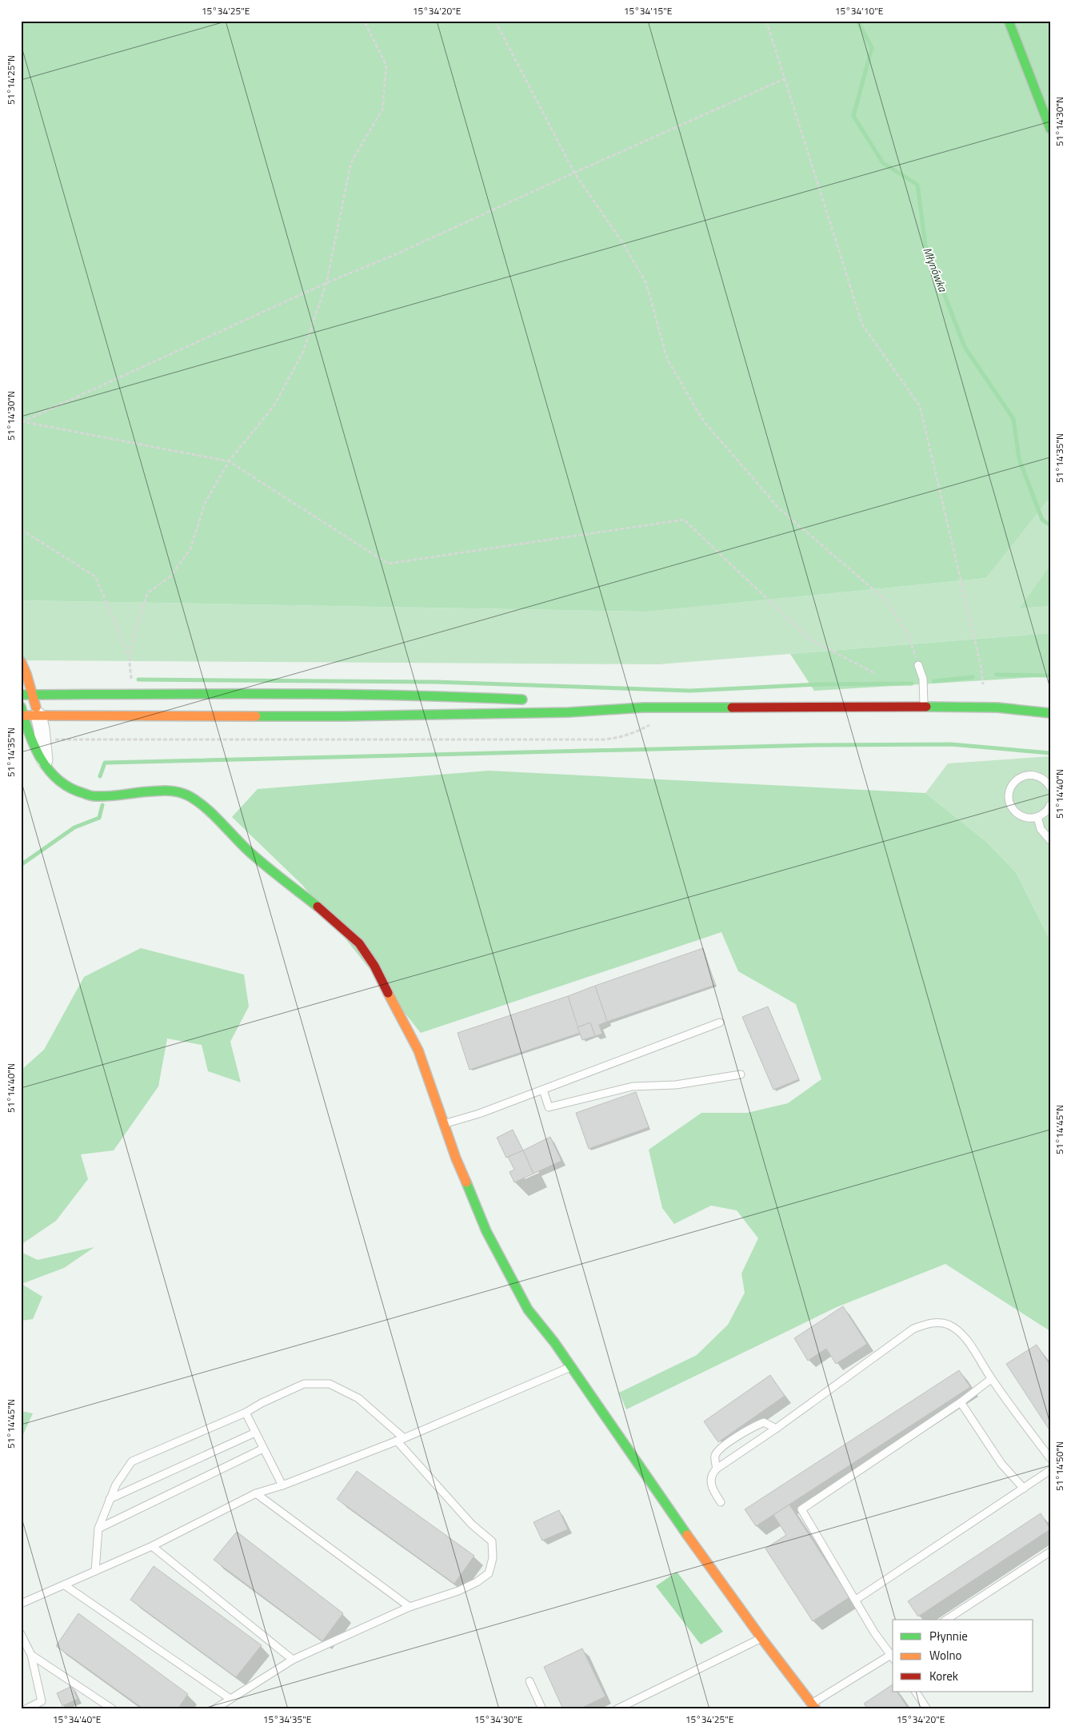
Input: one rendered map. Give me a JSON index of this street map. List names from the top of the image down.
{
  "water": ["Młynówka"],
  "legend": ["Płynnie", "Wolno", "Korek"],
  "coordinates": [
    "15°34'25\"E",
    "15°34'20\"E",
    "15°34'15\"E",
    "15°34'10\"E",
    "51°14'25\"N",
    "51°14'30\"N",
    "51°14'35\"N",
    "51°14'40\"N",
    "51°14'45\"N",
    "51°14'50\"N",
    "15°34'40\"E",
    "15°34'35\"E",
    "15°34'30\"E"
  ]
}
